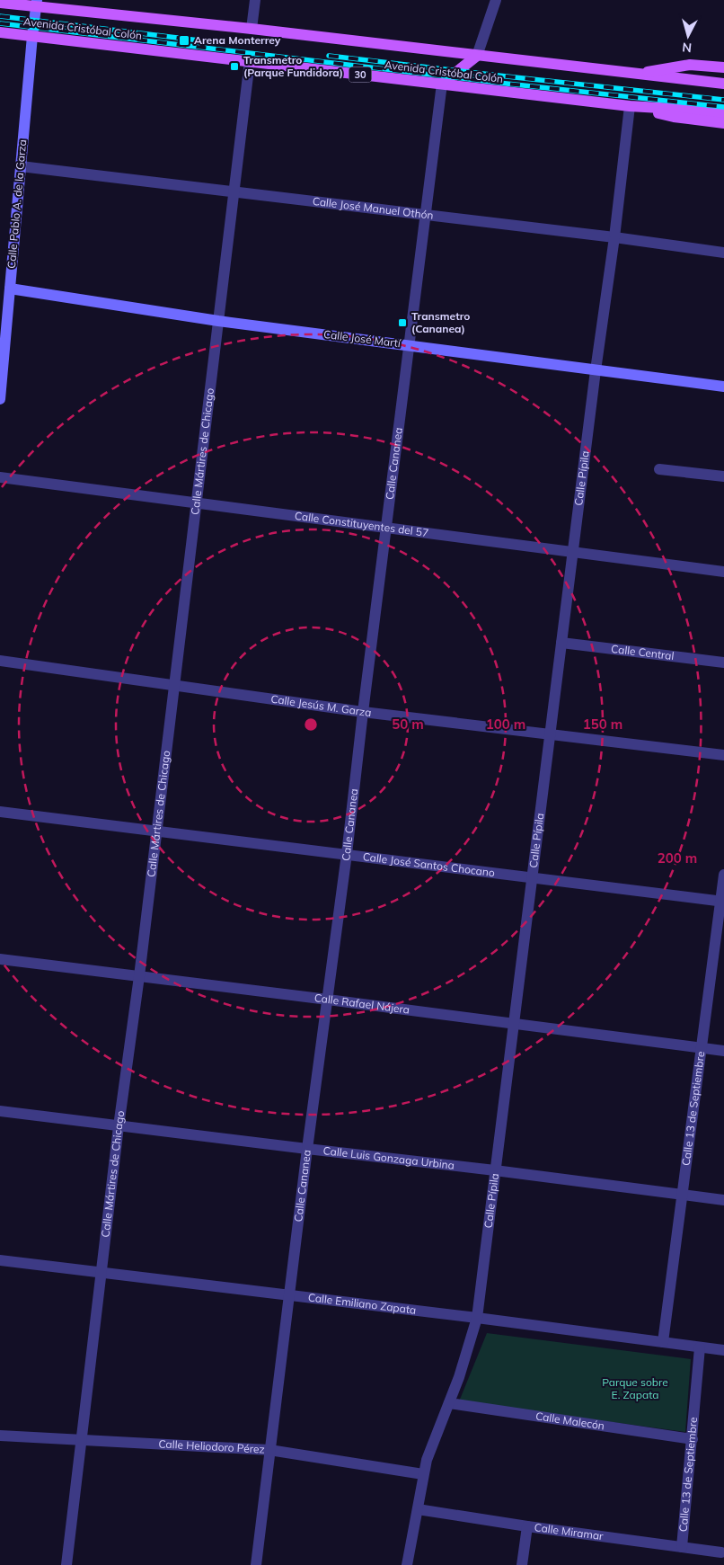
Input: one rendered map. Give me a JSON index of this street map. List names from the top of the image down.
{
  "streets": {
    "main road": ["Avenida Cristóbal Colón", "30"],
    "street": [
      "Calle Pablo A. de la Garza",
      "Calle José Manuel Othón",
      "Calle José Martí",
      "Calle Mártires de Chicago",
      "Calle Cananea",
      "Calle Pípila",
      "Calle Constituyentes del 57",
      "Calle Central",
      "Calle Jesús M. Garza",
      "Calle José Santos Chocano",
      "Calle Rafael Nájera",
      "Calle 13 de Septiembre",
      "Calle Luis Gonzaga Urbina",
      "Calle Emiliano Zapata",
      "Calle Malecón",
      "Calle Heliodoro Pérez",
      "Calle Miramar"
    ]
  },
  "crossings": [
    ["Avenida Cristóbal Colón", "Calle Pablo A. de la Garza"],
    ["Avenida Cristóbal Colón", "Calle Mártires de Chicago"],
    ["Avenida Cristóbal Colón", "Calle Cananea"],
    ["Avenida Cristóbal Colón", "Calle Pípila"],
    ["Calle Pablo A. de la Garza", "Calle José Manuel Othón"],
    ["Calle Pablo A. de la Garza", "Calle José Martí"],
    ["Calle José Manuel Othón", "Calle Mártires de Chicago"],
    ["Calle José Manuel Othón", "Calle Cananea"],
    ["Calle José Manuel Othón", "Calle Pípila"],
    ["Calle José Martí", "Calle Mártires de Chicago"],
    ["Calle José Martí", "Calle Cananea"],
    ["Calle José Martí", "Calle Pípila"],
    ["Calle Mártires de Chicago", "Calle Constituyentes del 57"],
    ["Calle Mártires de Chicago", "Calle Jesús M. Garza"],
    ["Calle Mártires de Chicago", "Calle José Santos Chocano"],
    ["Calle Mártires de Chicago", "Calle Rafael Nájera"],
    ["Calle Mártires de Chicago", "Calle Luis Gonzaga Urbina"],
    ["Calle Mártires de Chicago", "Calle Emiliano Zapata"],
    ["Calle Mártires de Chicago", "Calle Heliodoro Pérez"],
    ["Calle Cananea", "Calle Constituyentes del 57"],
    ["Calle Cananea", "Calle Jesús M. Garza"],
    ["Calle Cananea", "Calle José Santos Chocano"],
    ["Calle Cananea", "Calle Rafael Nájera"],
    ["Calle Cananea", "Calle Luis Gonzaga Urbina"],
    ["Calle Cananea", "Calle Emiliano Zapata"],
    ["Calle Cananea", "Calle Heliodoro Pérez"],
    ["Calle Pípila", "Calle Constituyentes del 57"],
    ["Calle Pípila", "Calle Central"],
    ["Calle Pípila", "Calle Jesús M. Garza"],
    ["Calle Pípila", "Calle José Santos Chocano"],
    ["Calle Pípila", "Calle Rafael Nájera"],
    ["Calle Pípila", "Calle Luis Gonzaga Urbina"],
    ["Calle Pípila", "Calle Emiliano Zapata"],
    ["Calle Pípila", "Calle Malecón"],
    ["Calle Pípila", "Calle Heliodoro Pérez"],
    ["Calle Pípila", "Calle Miramar"],
    ["Calle José Santos Chocano", "Calle 13 de Septiembre"],
    ["Calle Rafael Nájera", "Calle 13 de Septiembre"],
    ["Calle 13 de Septiembre", "Calle Luis Gonzaga Urbina"],
    ["Calle 13 de Septiembre", "Calle Emiliano Zapata"],
    ["Calle 13 de Septiembre", "Calle Malecón"],
    ["Calle 13 de Septiembre", "Calle Miramar"]
  ],
  "parks": ["Parque sobre E. Zapata"],
  "places": {
    "transit": ["Arena Monterrey", "Transmetro (Parque Fundidora)", "Transmetro (Cananea)"]
  },
  "north": "bottom",
  "rings": [
    "50 m",
    "100 m",
    "150 m",
    "200 m"
  ]
}
